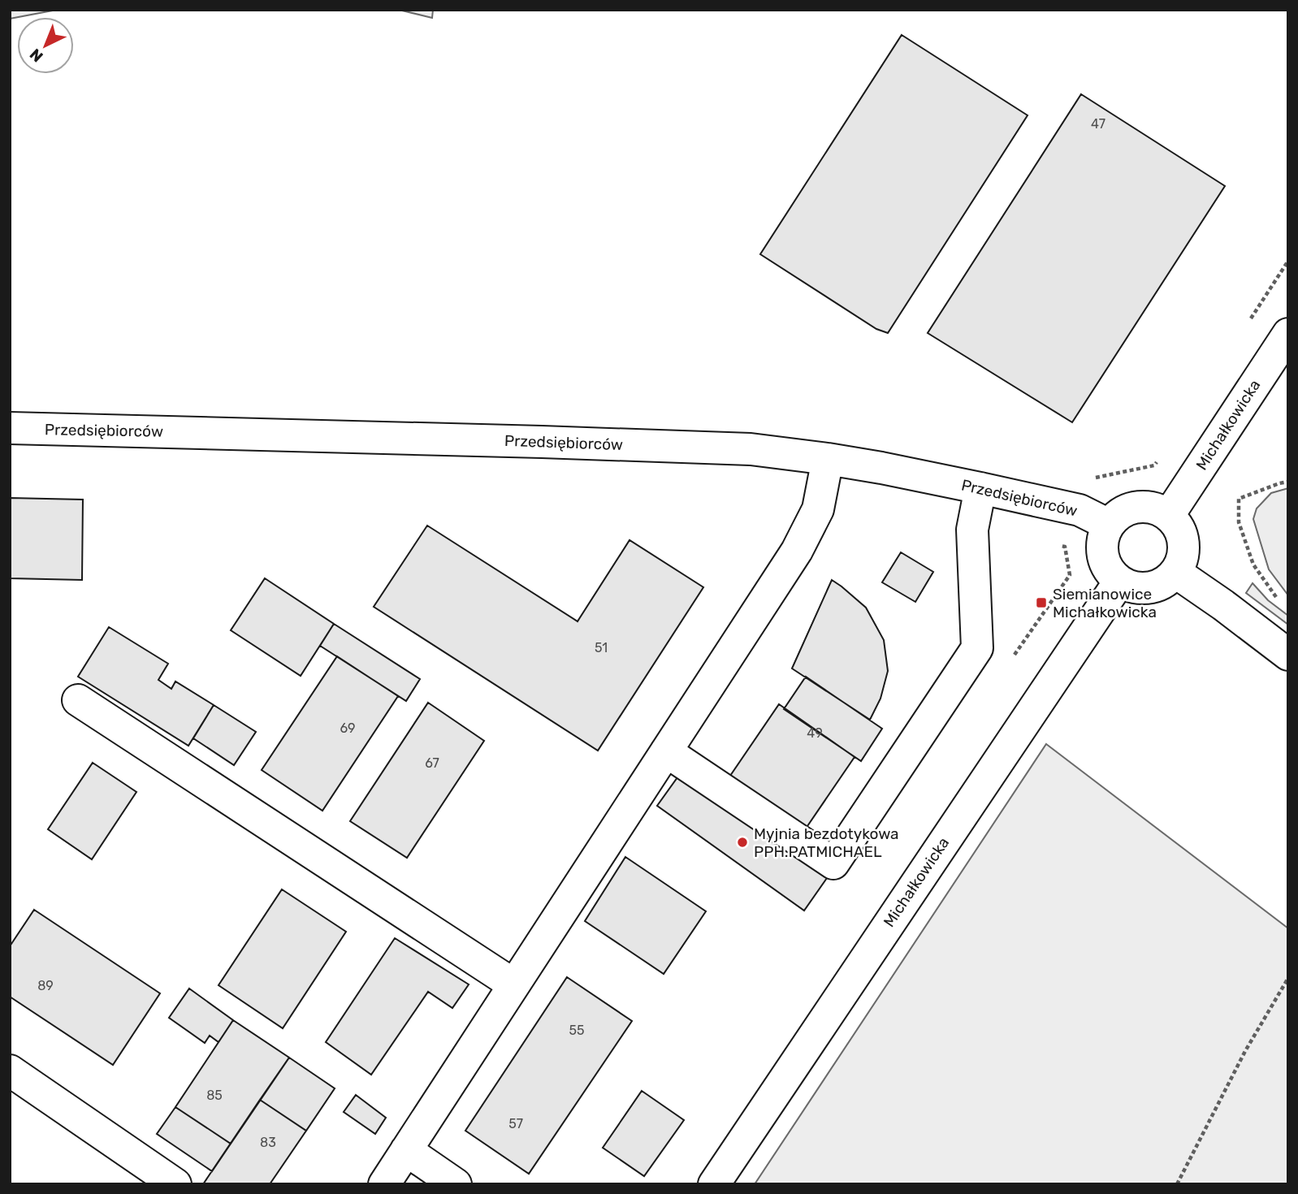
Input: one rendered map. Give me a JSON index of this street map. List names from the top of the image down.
{
  "streets": {
    "street": ["Michałkowicka", "Przedsiębiorców"]
  },
  "crossings": [
    ["Michałkowicka", "Przedsiębiorców"]
  ],
  "places": {
    "transit": ["Siemianowice Michałkowicka"],
    "other": ["Myjnia bezdotykowa PPH.PATMICHAEL"]
  },
  "house_numbers": [
    "47",
    "51",
    "69",
    "49",
    "67",
    "89",
    "55",
    "85",
    "57",
    "83"
  ],
  "north": "bottom left"
}
